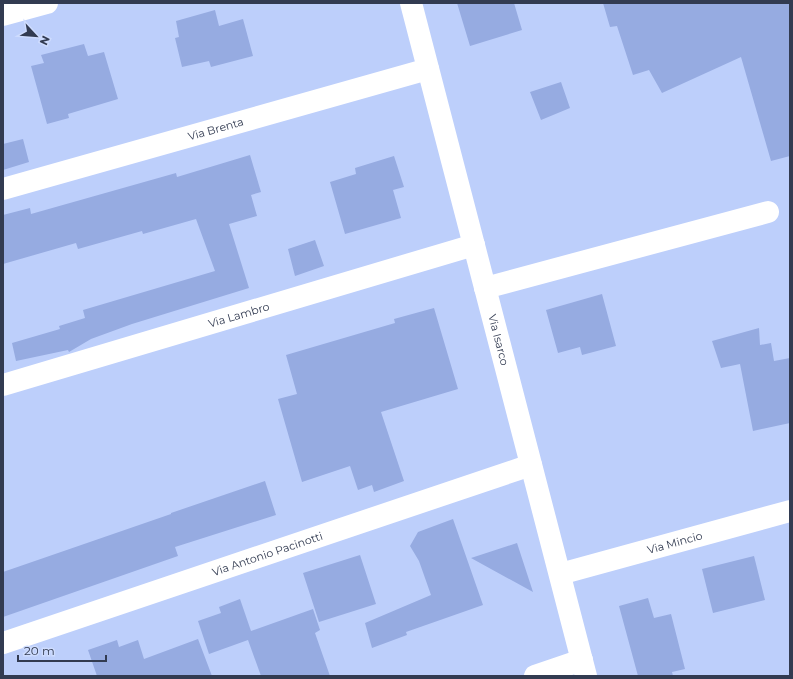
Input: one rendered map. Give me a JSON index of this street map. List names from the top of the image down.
{
  "streets": {
    "street": [
      "Via Brenta",
      "Via Lambro",
      "Via Isarco",
      "Via Mincio",
      "Via Antonio Pacinotti"
    ]
  },
  "crossings": [
    ["Via Brenta", "Via Isarco"],
    ["Via Lambro", "Via Isarco"],
    ["Via Isarco", "Via Mincio"],
    ["Via Isarco", "Via Antonio Pacinotti"]
  ],
  "scale_bar": "20 m",
  "north": "bottom right"
}
